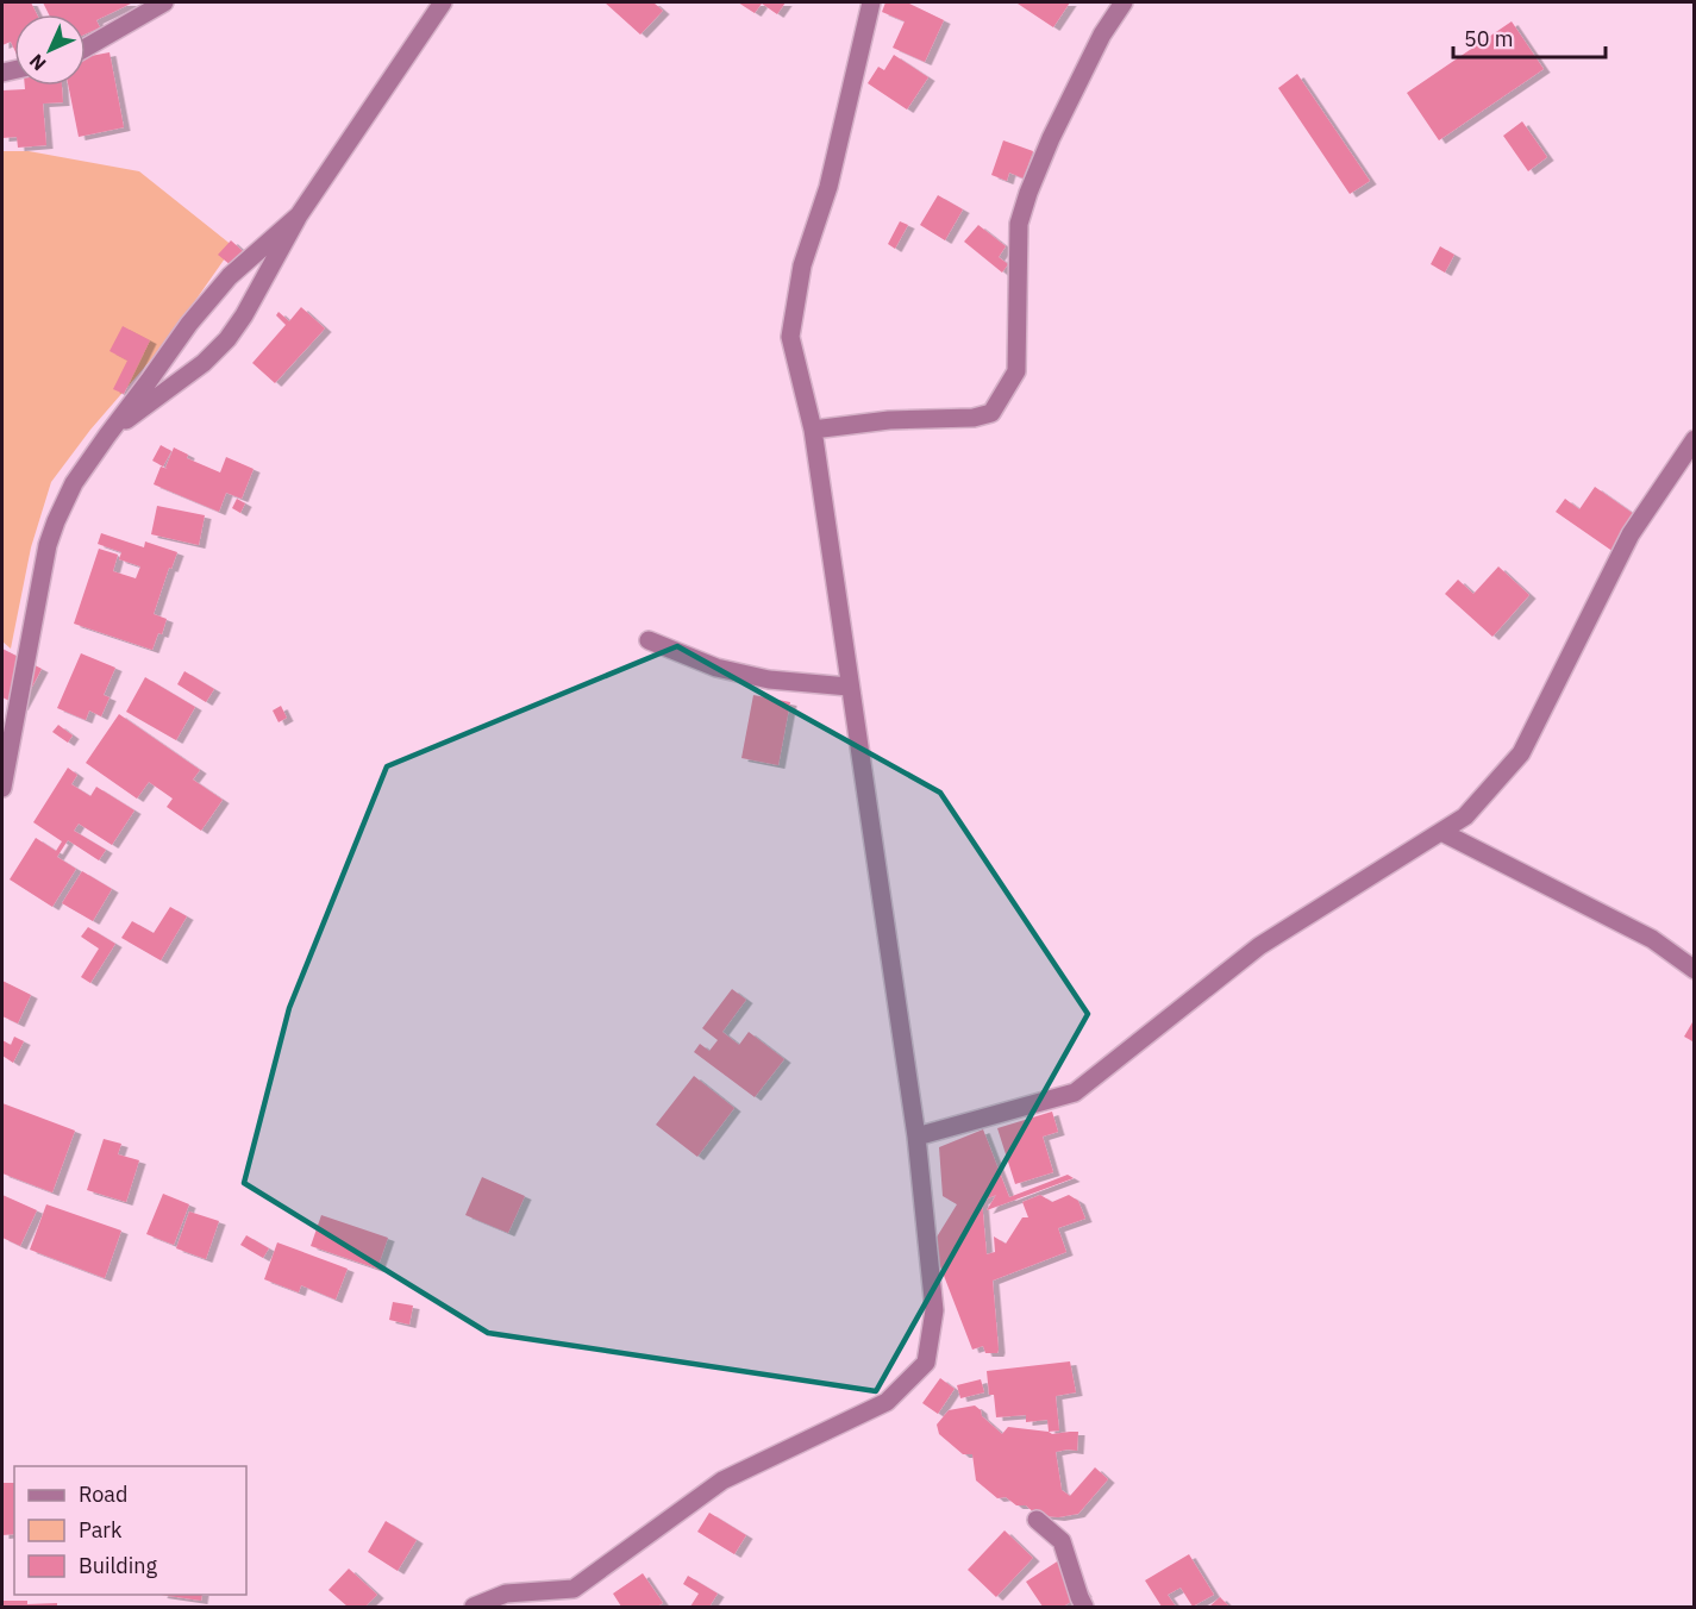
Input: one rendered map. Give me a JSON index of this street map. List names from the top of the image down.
{
  "legend": ["Road", "Park", "Building"],
  "scale_bar": "50 m",
  "north": "bottom left"
}
